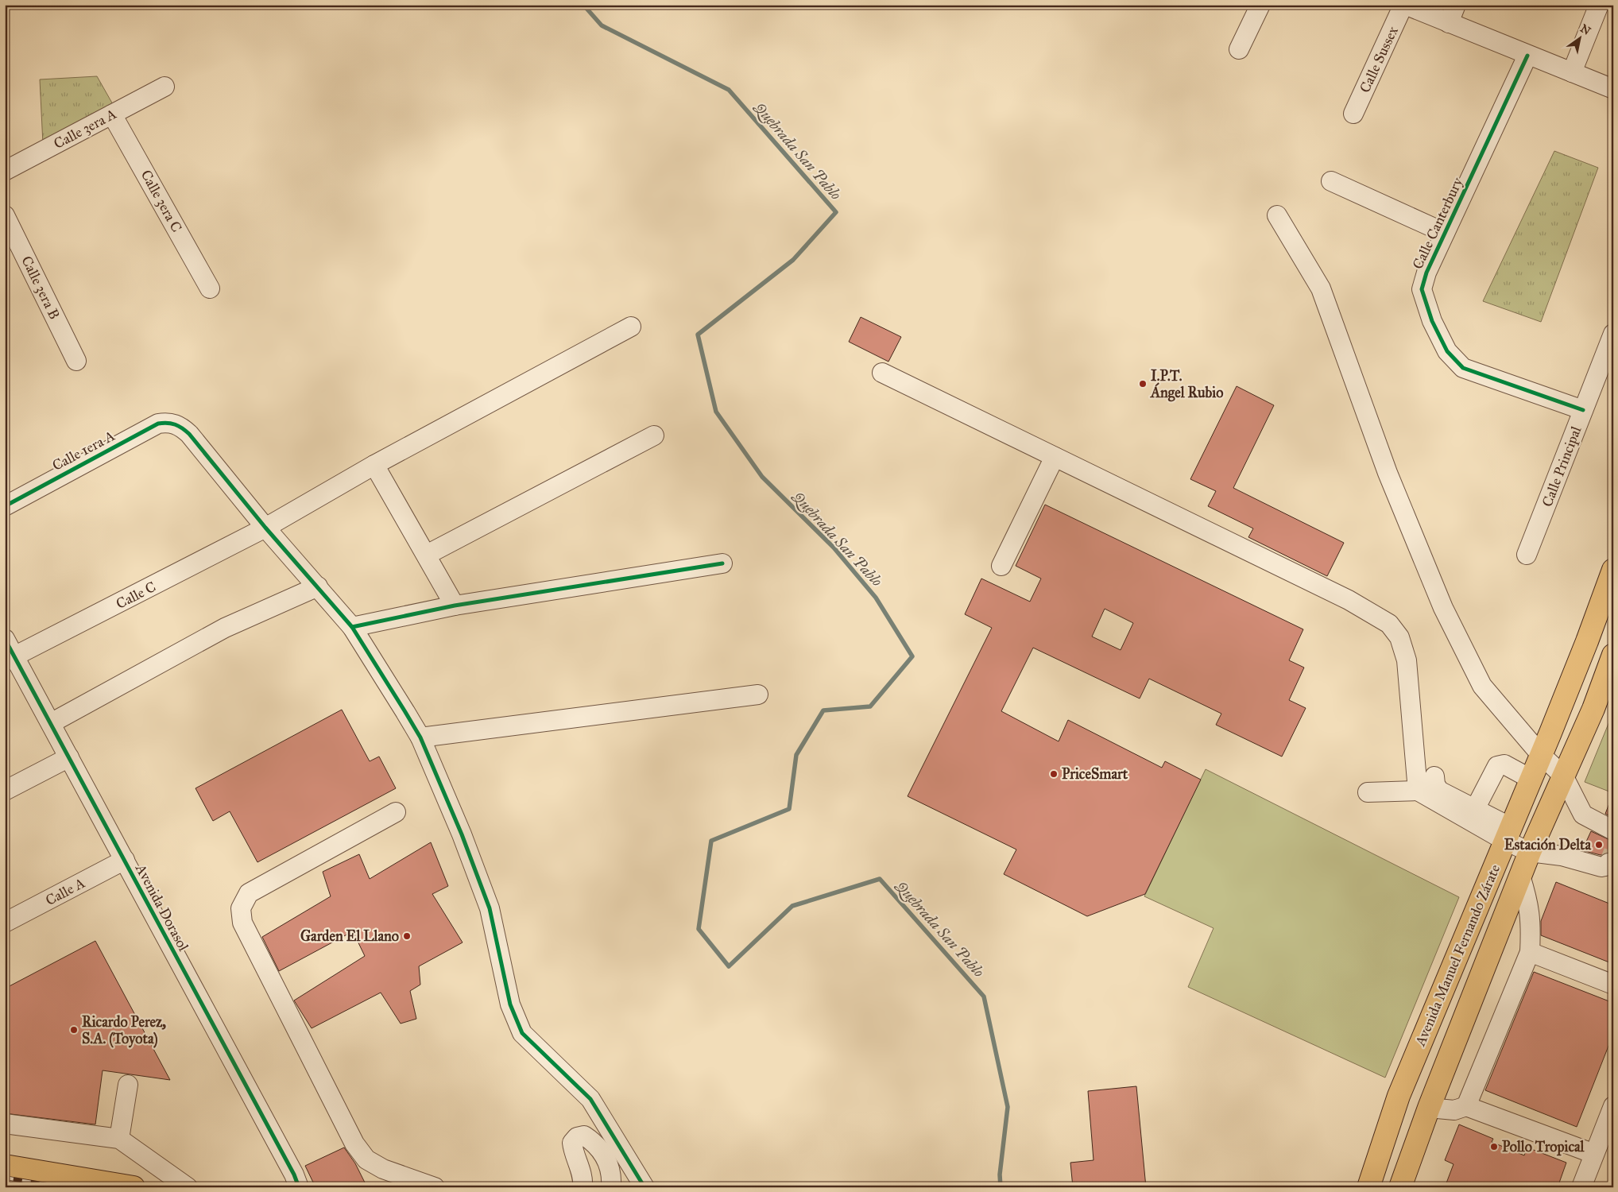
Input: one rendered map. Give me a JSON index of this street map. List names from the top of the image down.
{
  "streets": {
    "main road": ["Avenida Manuel Fernando Zárate"],
    "street": [
      "Calle Sussex",
      "Calle 3era A",
      "Calle 3era C",
      "Calle Canterbury",
      "Calle 3era B",
      "Calle 1era A",
      "Calle Principal",
      "Calle C",
      "Calle A",
      "Avenida Dorasol"
    ]
  },
  "crossings": [
    ["Calle 3era A", "Calle 3era C"],
    ["Calle Canterbury", "Calle Principal"],
    ["Calle 1era A", "Calle C"],
    ["Calle C", "Avenida Dorasol"],
    ["Calle A", "Avenida Dorasol"]
  ],
  "water": ["Quebrada San Pablo"],
  "places": [
    "I.P.T. Ángel Rubio",
    "PriceSmart",
    "Estación Delta",
    "Garden El Llano",
    "Ricardo Perez, S.A. (Toyota)",
    "Pollo Tropical"
  ],
  "north": "top right"
}
